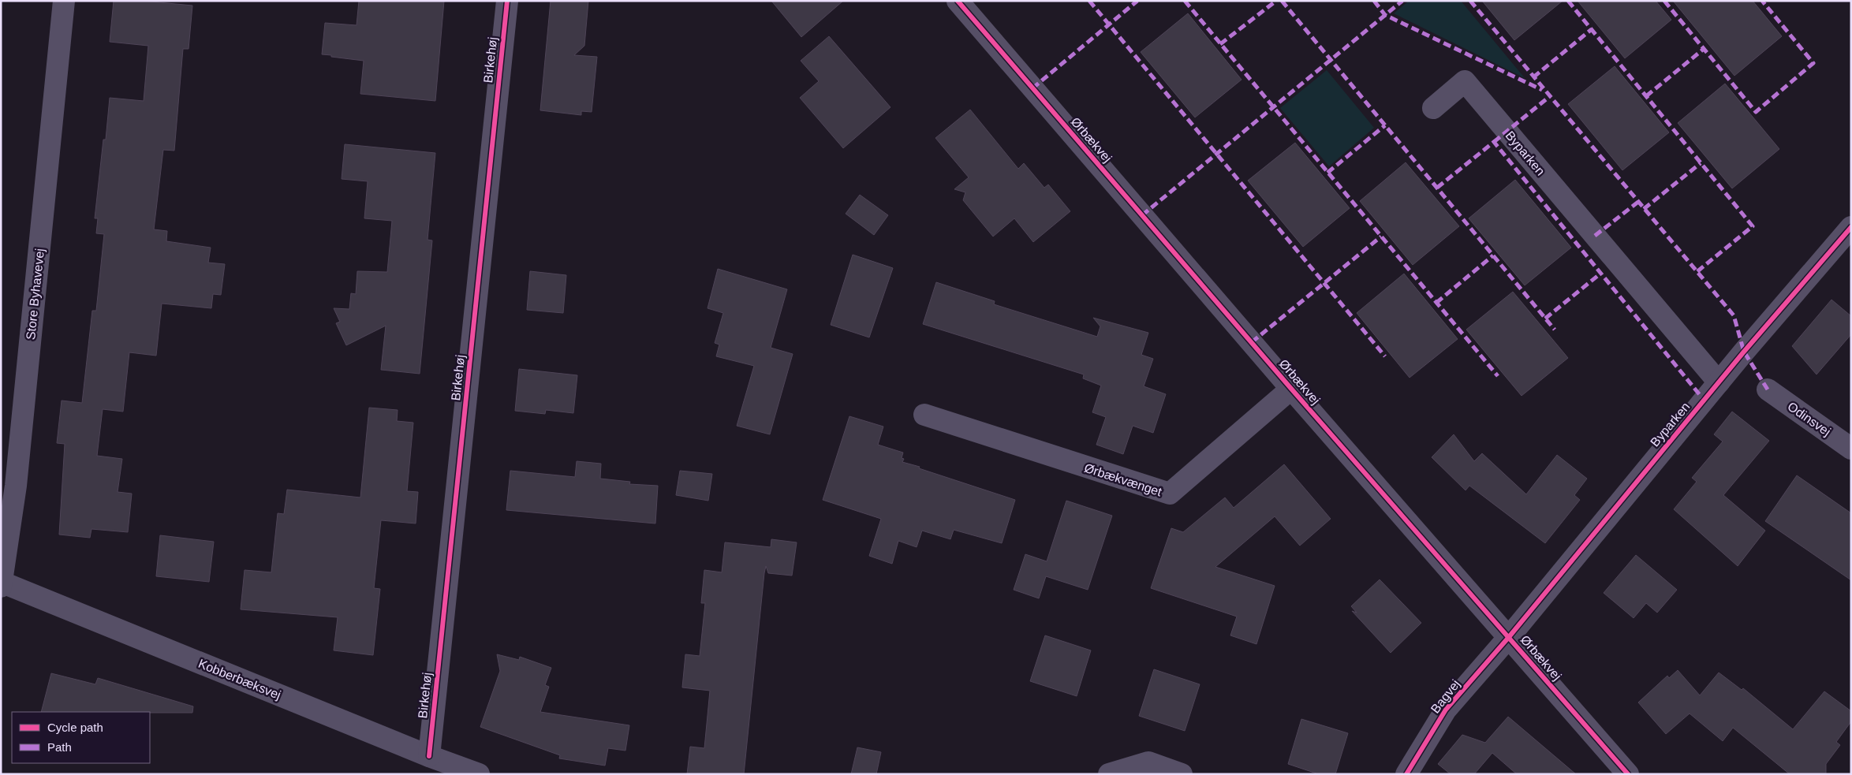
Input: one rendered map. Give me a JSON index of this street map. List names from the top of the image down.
{
  "streets": {
    "street": [
      "Birkehøj",
      "Ørbækvej",
      "Byparken",
      "Store Byhavevej",
      "Odinsvej",
      "Ørbækvænget",
      "Kobberbæksvej",
      "Bagvej"
    ]
  },
  "crossings": [
    ["Birkehøj", "Kobberbæksvej"],
    ["Ørbækvej", "Byparken"],
    ["Ørbækvej", "Ørbækvænget"],
    ["Ørbækvej", "Bagvej"],
    ["Byparken", "Bagvej"],
    ["Store Byhavevej", "Kobberbæksvej"]
  ],
  "legend": ["Cycle path", "Path"]
}
